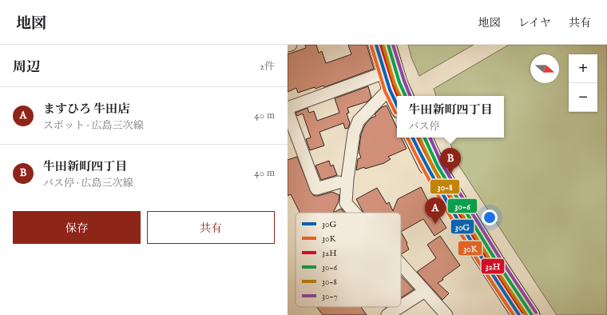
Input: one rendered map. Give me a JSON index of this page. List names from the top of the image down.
{
  "lines": [
    "transit line 30G",
    "transit line 32H",
    "transit line 30-6",
    "transit line 30-7",
    "transit line 30K",
    "transit line 30-8"
  ],
  "legend": [
    "30G",
    "30K",
    "32H",
    "30-6",
    "30-8",
    "30-7"
  ],
  "north": "right",
  "page": {
    "header": "地図",
    "nav": ["地図", "レイヤ", "共有"],
    "heading": ["周辺", "2件"],
    "map_buttons": ["+", "−"],
    "list": [
      {
        "mark": "A",
        "name": "ますひろ 牛田店",
        "note": "スポット · 広島三次線",
        "value": "40 m"
      },
      {
        "mark": "B",
        "name": "牛田新町四丁目",
        "note": "バス停 · 広島三次線",
        "value": "40 m"
      }
    ],
    "popup": ["牛田新町四丁目", "バス停"],
    "pins": ["B", "A"],
    "buttons": ["保存", "共有"]
  }
}
